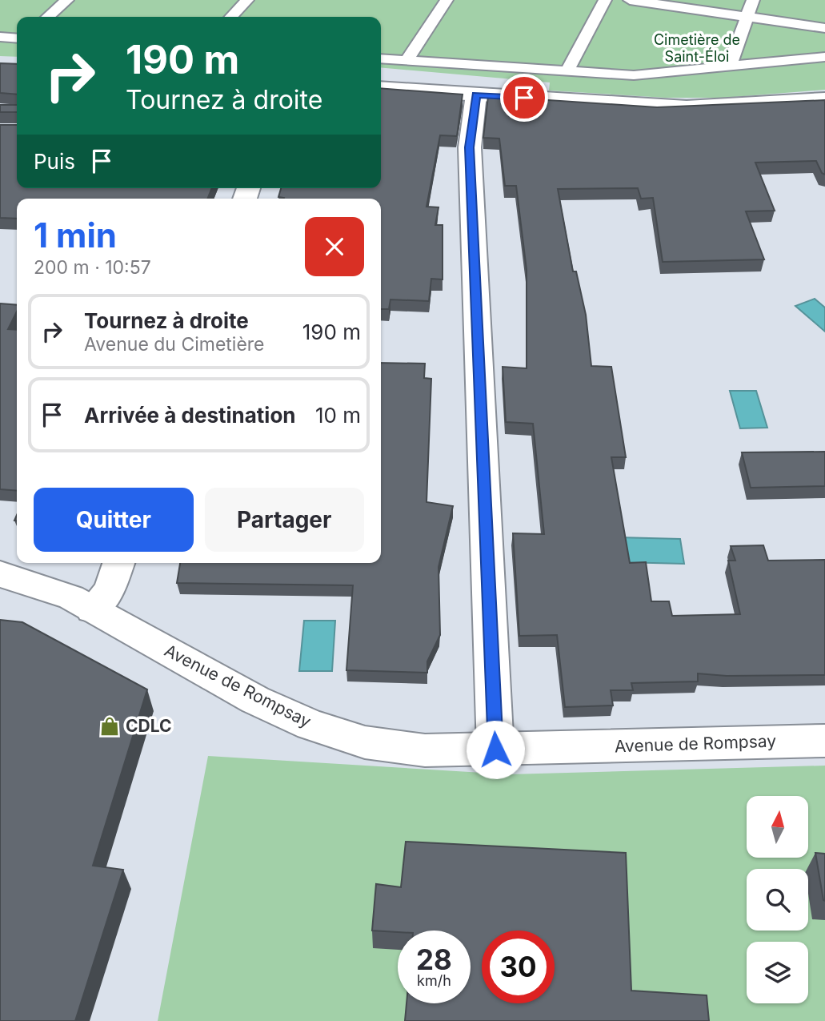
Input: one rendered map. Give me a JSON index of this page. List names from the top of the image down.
{
  "streets": {
    "street": ["Avenue de Rompsay"]
  },
  "parks": ["Cimetière de Saint-Éloi"],
  "places": {
    "shop": ["CDLC"]
  },
  "north": "top",
  "page": {
    "turn": ["190 m", "Tournez à droite"],
    "then": "Puis",
    "heading": ["1 min", "200 m · 10:57"],
    "list": [
      {
        "name": "Tournez à droite",
        "note": "Avenue du Cimetière",
        "value": "190 m"
      },
      {
        "name": "Arrivée à destination",
        "value": "10 m"
      }
    ],
    "buttons": ["Quitter", "Partager"],
    "speed": "28 km/h",
    "limit": "30"
  }
}
